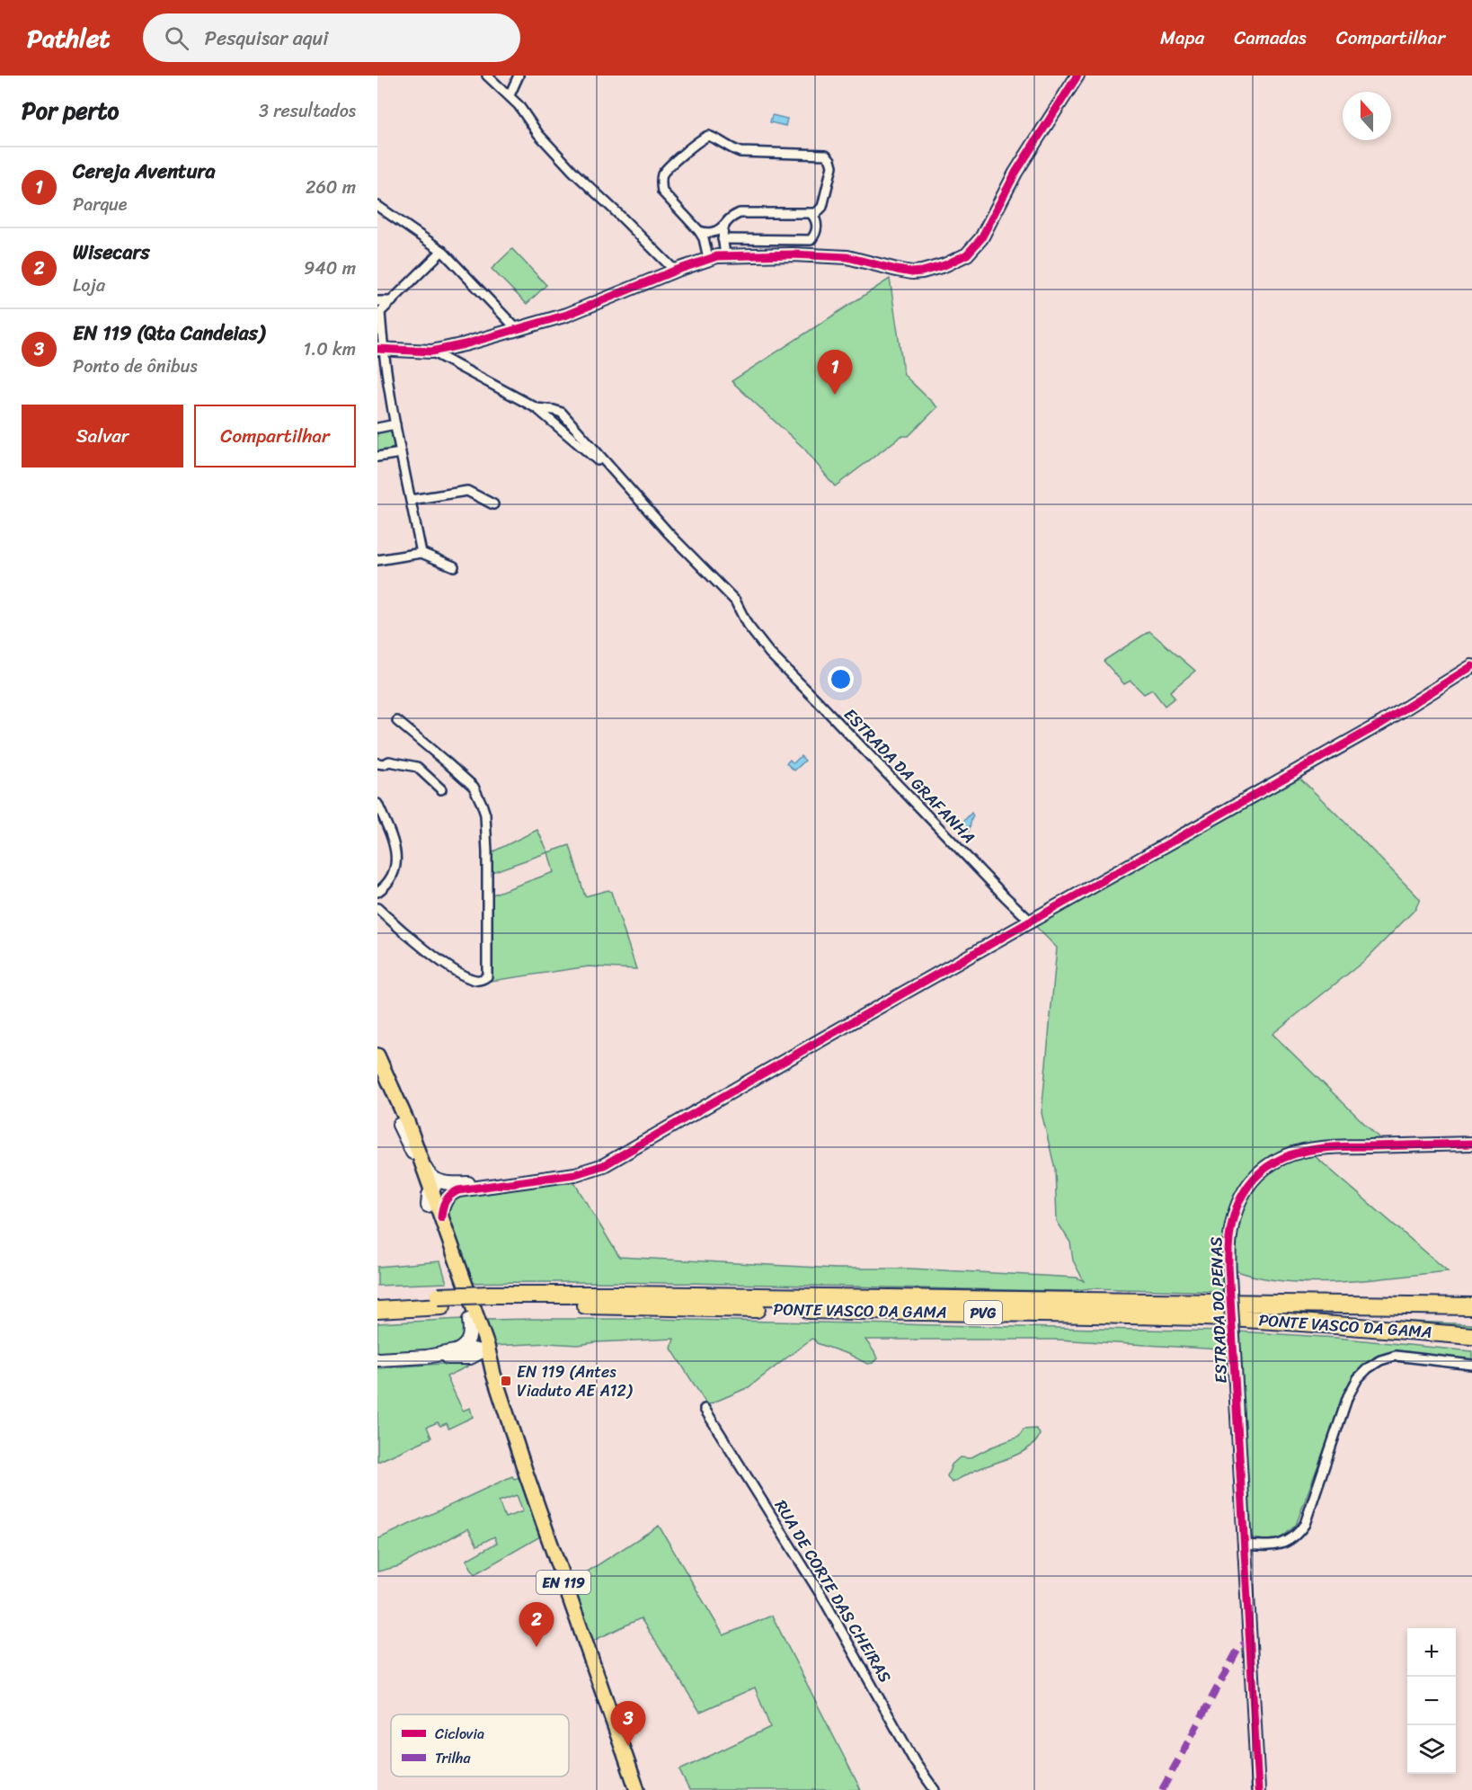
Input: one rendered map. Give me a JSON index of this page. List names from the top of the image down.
{
  "streets": {
    "highway": ["PONTE VASCO DA GAMA", "PVG"],
    "main road": ["EN 119"],
    "street": ["ESTRADA DA GRAFANHA", "ESTRADA DO PENAS", "RUA DE CORTE DAS CHEIRAS"]
  },
  "places": {
    "transit": ["EN 119 (Antes Viaduto AE A12)"]
  },
  "legend": ["Ciclovia", "Trilha"],
  "north": "top",
  "page": {
    "header": "Pathlet",
    "search": "Pesquisar aqui",
    "nav": ["Mapa", "Camadas", "Compartilhar"],
    "heading": ["Por perto", "3 resultados"],
    "list": [
      {
        "mark": "1",
        "name": "Cereja Aventura",
        "note": "Parque",
        "value": "260 m"
      },
      {
        "mark": "2",
        "name": "Wisecars",
        "note": "Loja",
        "value": "940 m"
      },
      {
        "mark": "3",
        "name": "EN 119 (Qta Candeias)",
        "note": "Ponto de ônibus",
        "value": "1.0 km"
      }
    ],
    "pins": ["1", "2", "3"],
    "buttons": ["Salvar", "Compartilhar"],
    "map_buttons": ["+", "−"]
  }
}
